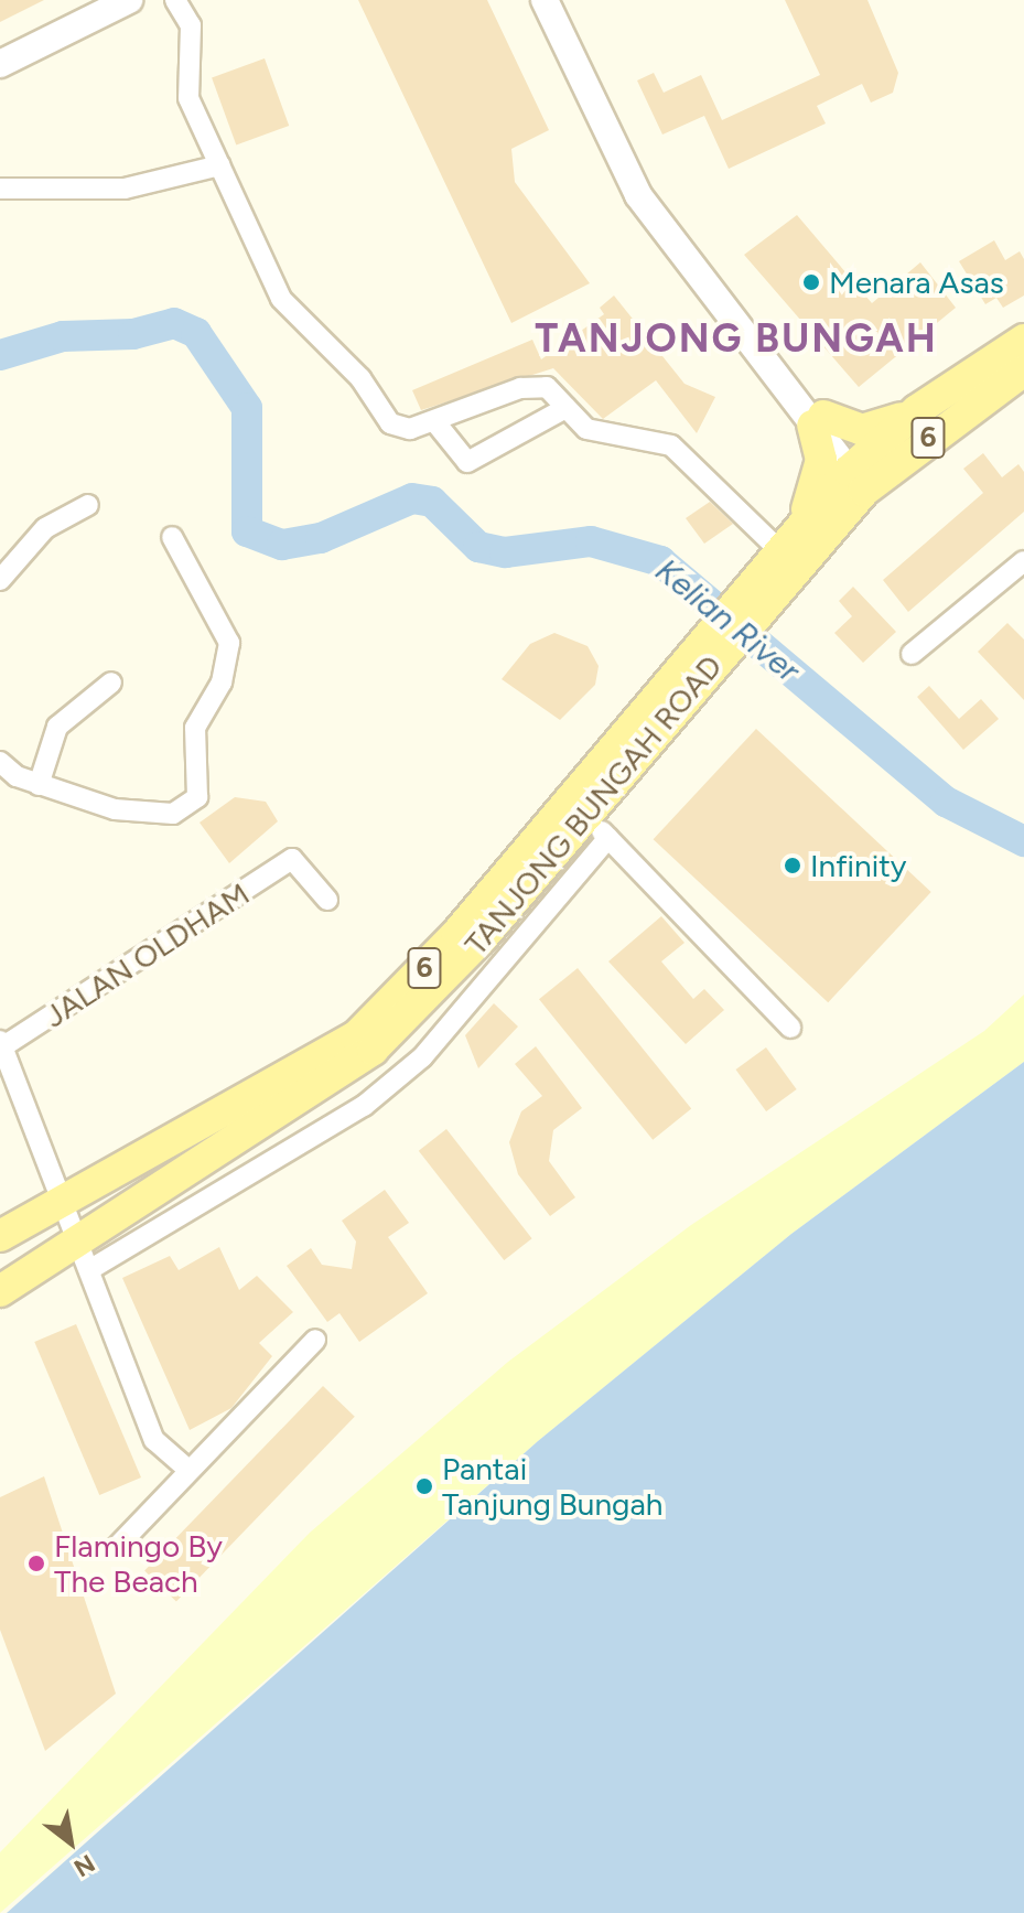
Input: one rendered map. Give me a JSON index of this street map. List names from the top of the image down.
{
  "streets": {
    "main road": ["6", "TANJONG BUNGAH ROAD"],
    "street": ["JALAN OLDHAM"]
  },
  "districts": ["TANJONG BUNGAH"],
  "water": ["Kelian River"],
  "places": [
    "Menara Asas",
    "Infinity",
    "Pantai Tanjung Bungah",
    "Flamingo By The Beach"
  ],
  "north": "bottom right"
}
